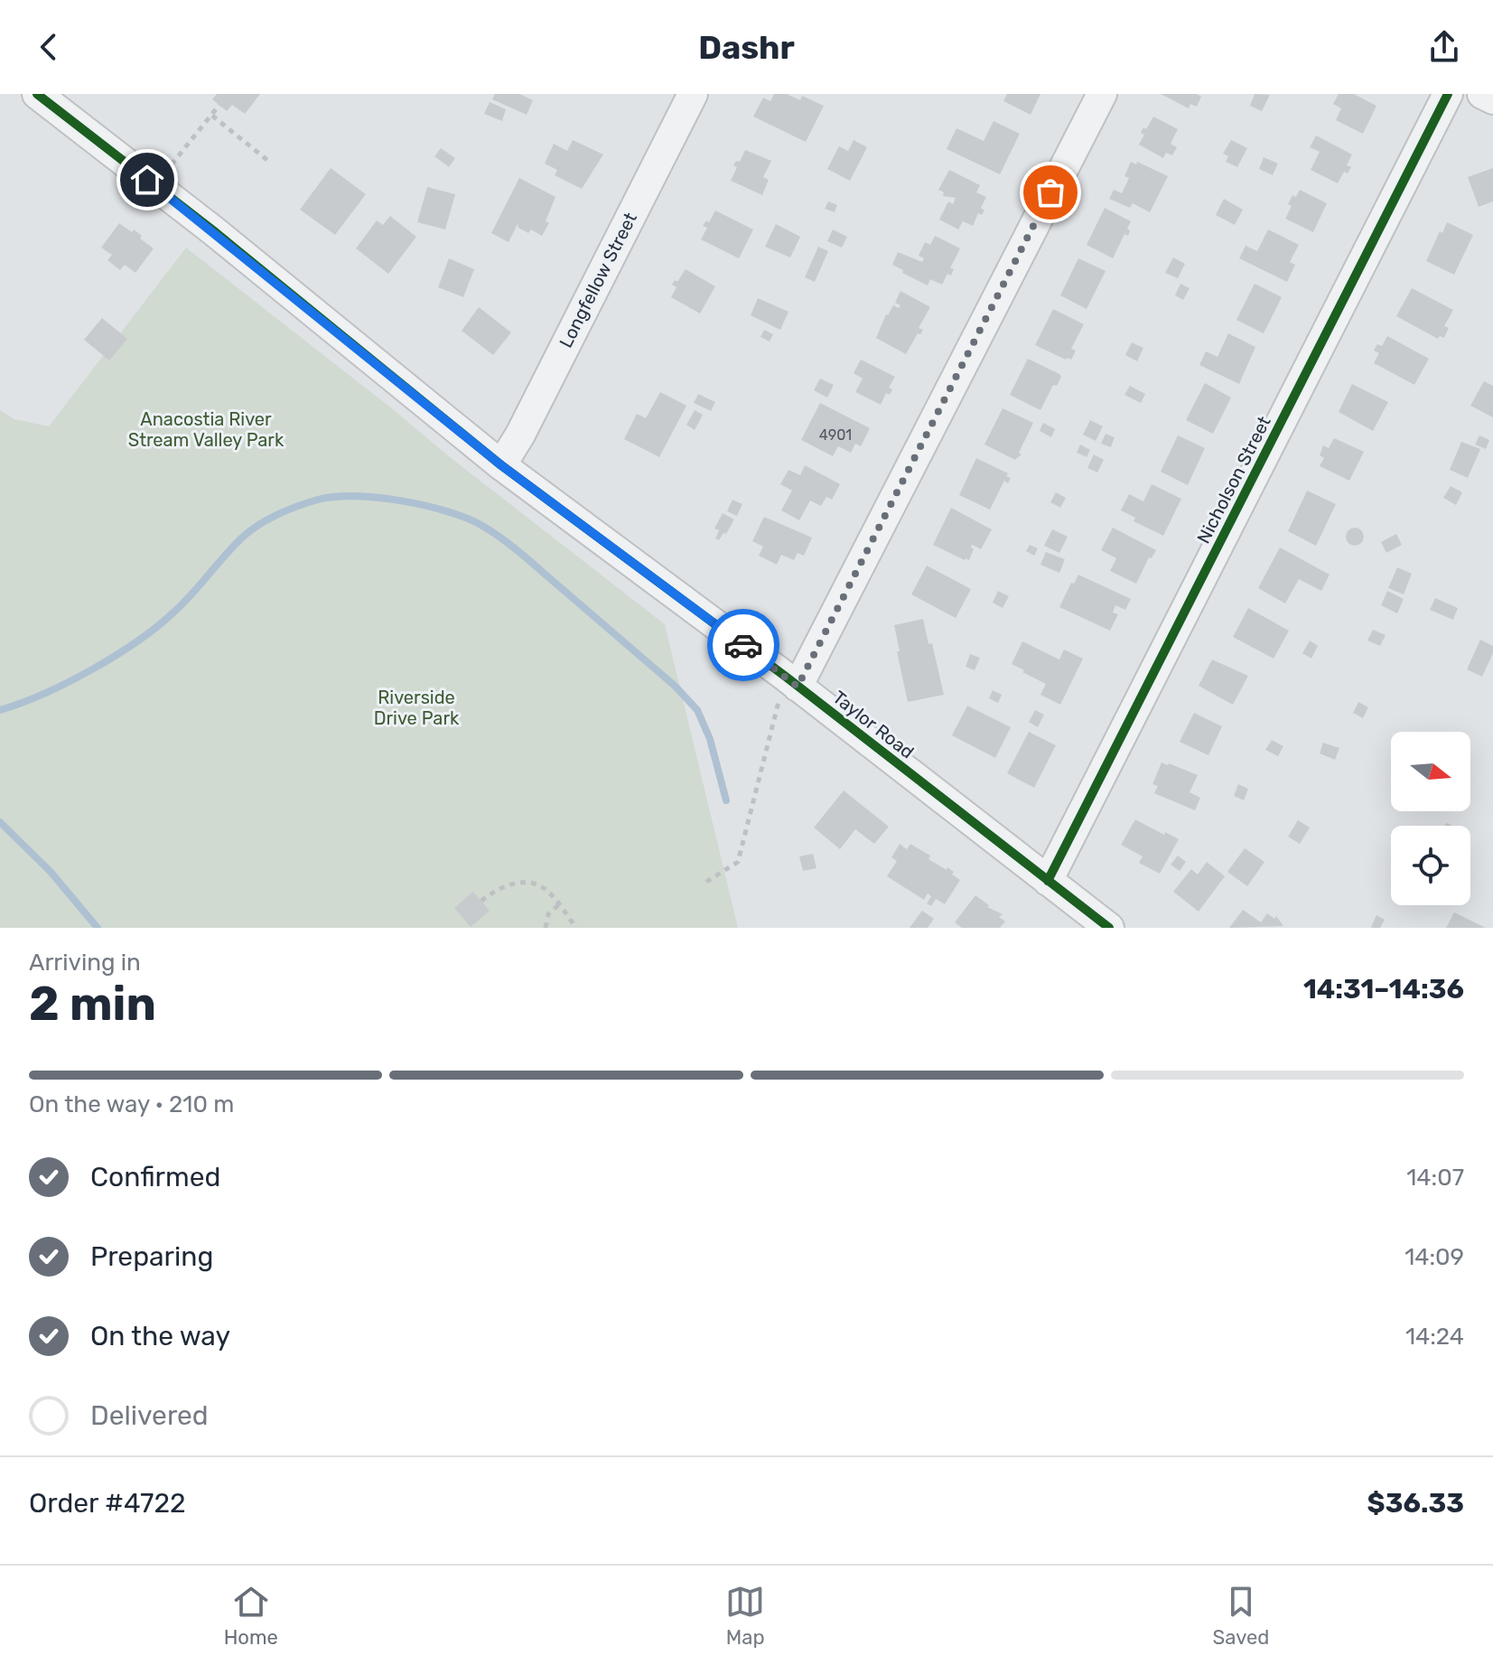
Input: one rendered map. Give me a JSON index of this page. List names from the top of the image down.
{
  "streets": {
    "street": ["Longfellow Street", "Nicholson Street", "Taylor Road"]
  },
  "crossings": [
    ["Longfellow Street", "Taylor Road"],
    ["Nicholson Street", "Taylor Road"]
  ],
  "parks": ["Anacostia River Stream Valley Park", "Riverside Drive Park"],
  "house_numbers": ["4901"],
  "north": "right",
  "page": {
    "header": "Dashr",
    "heading": ["2 min", "Arriving in", "14:31–14:36"],
    "panel": ["Order #4722", "$36.33"],
    "bar": "On the way · 210 m",
    "list": [
      ["Confirmed", "14:07"],
      ["Preparing", "14:09"],
      ["On the way", "14:24"],
      "Delivered"
    ],
    "tabs": ["Home", "Map", "Saved"]
  }
}
